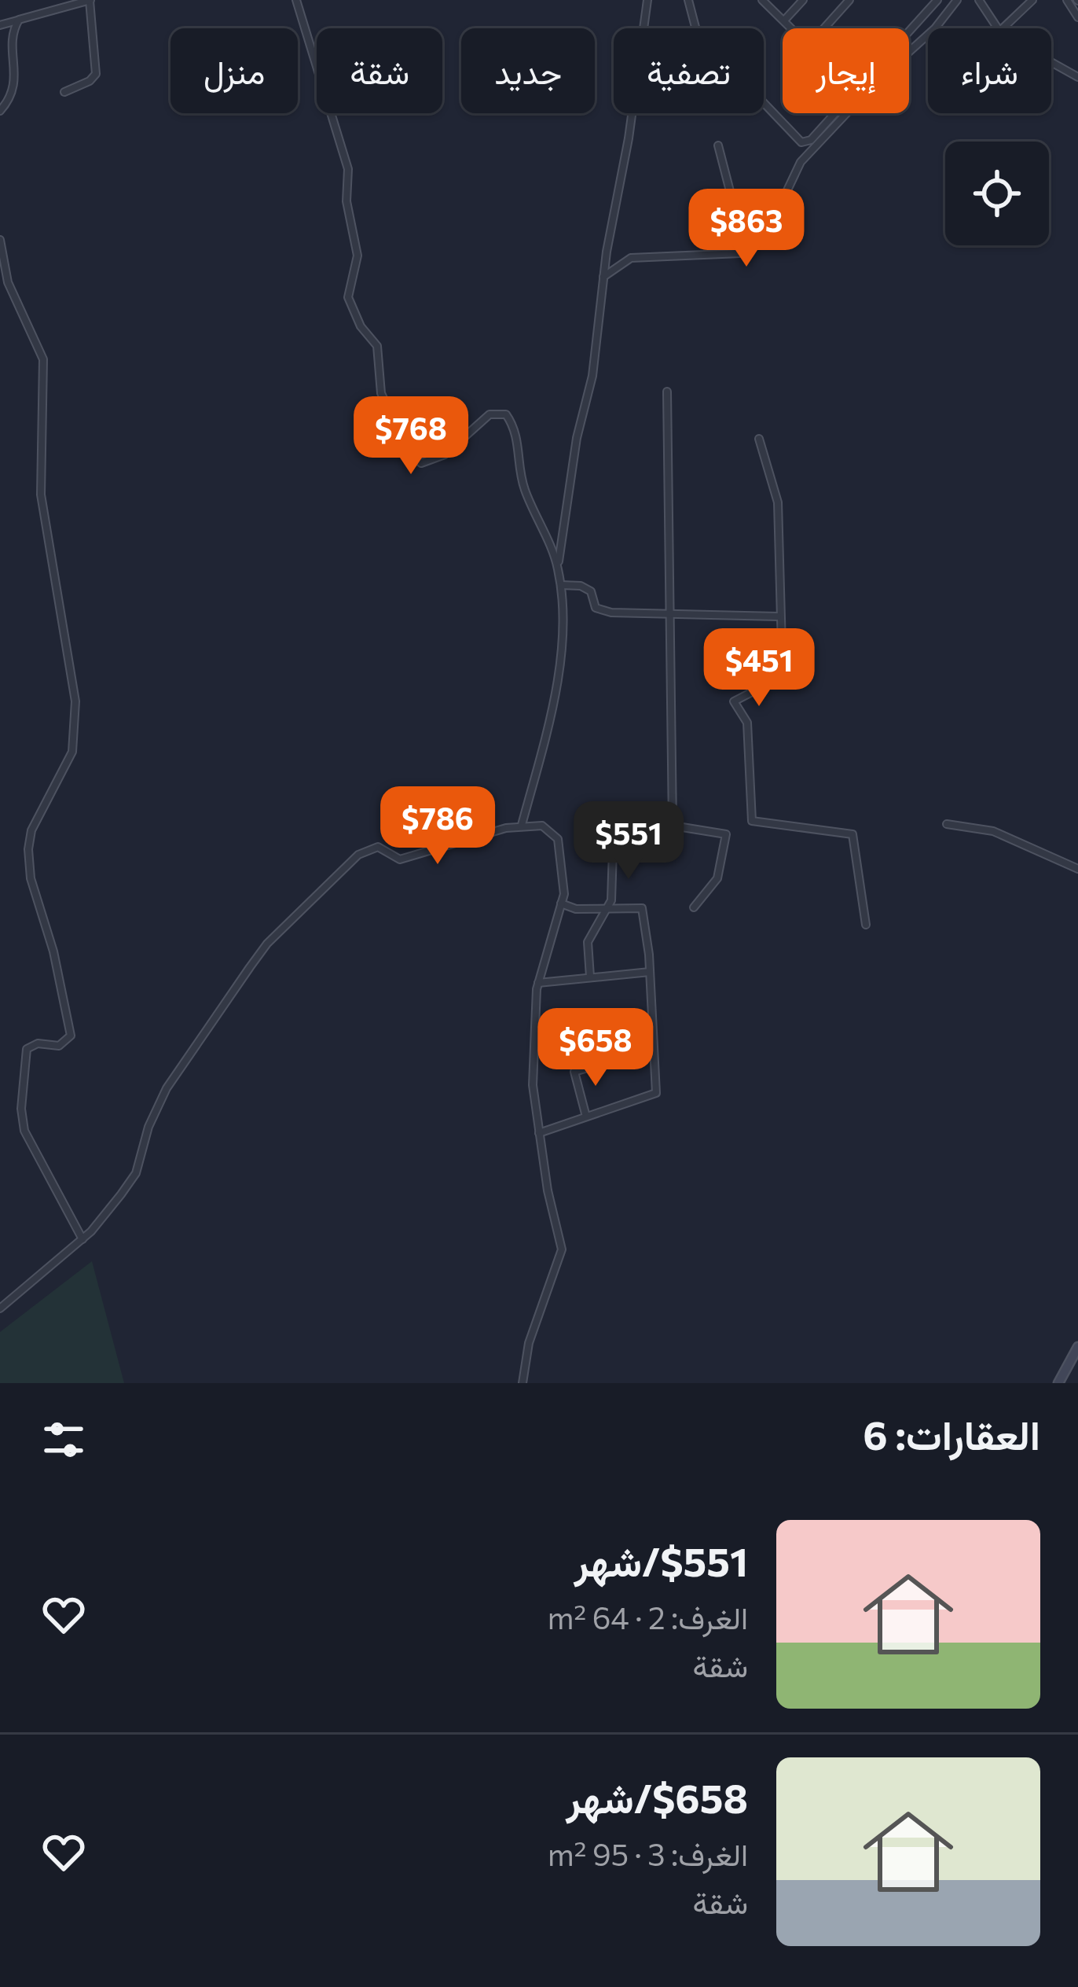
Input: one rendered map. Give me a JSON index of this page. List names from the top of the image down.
{
  "page": {
    "chip": [
      "شراء",
      "إيجار",
      "تصفية",
      "جديد",
      "شقة",
      "منزل"
    ],
    "price": [
      "$863",
      "$768",
      "$451",
      "$786",
      "$551",
      "$658"
    ],
    "heading": "العقارات: 6",
    "list": [
      {
        "name": "$551/شهر",
        "note": "الغرف: 2 · 64 m² · شقة"
      },
      {
        "name": "$658/شهر",
        "note": "الغرف: 3 · 95 m² · شقة"
      }
    ]
  }
}
